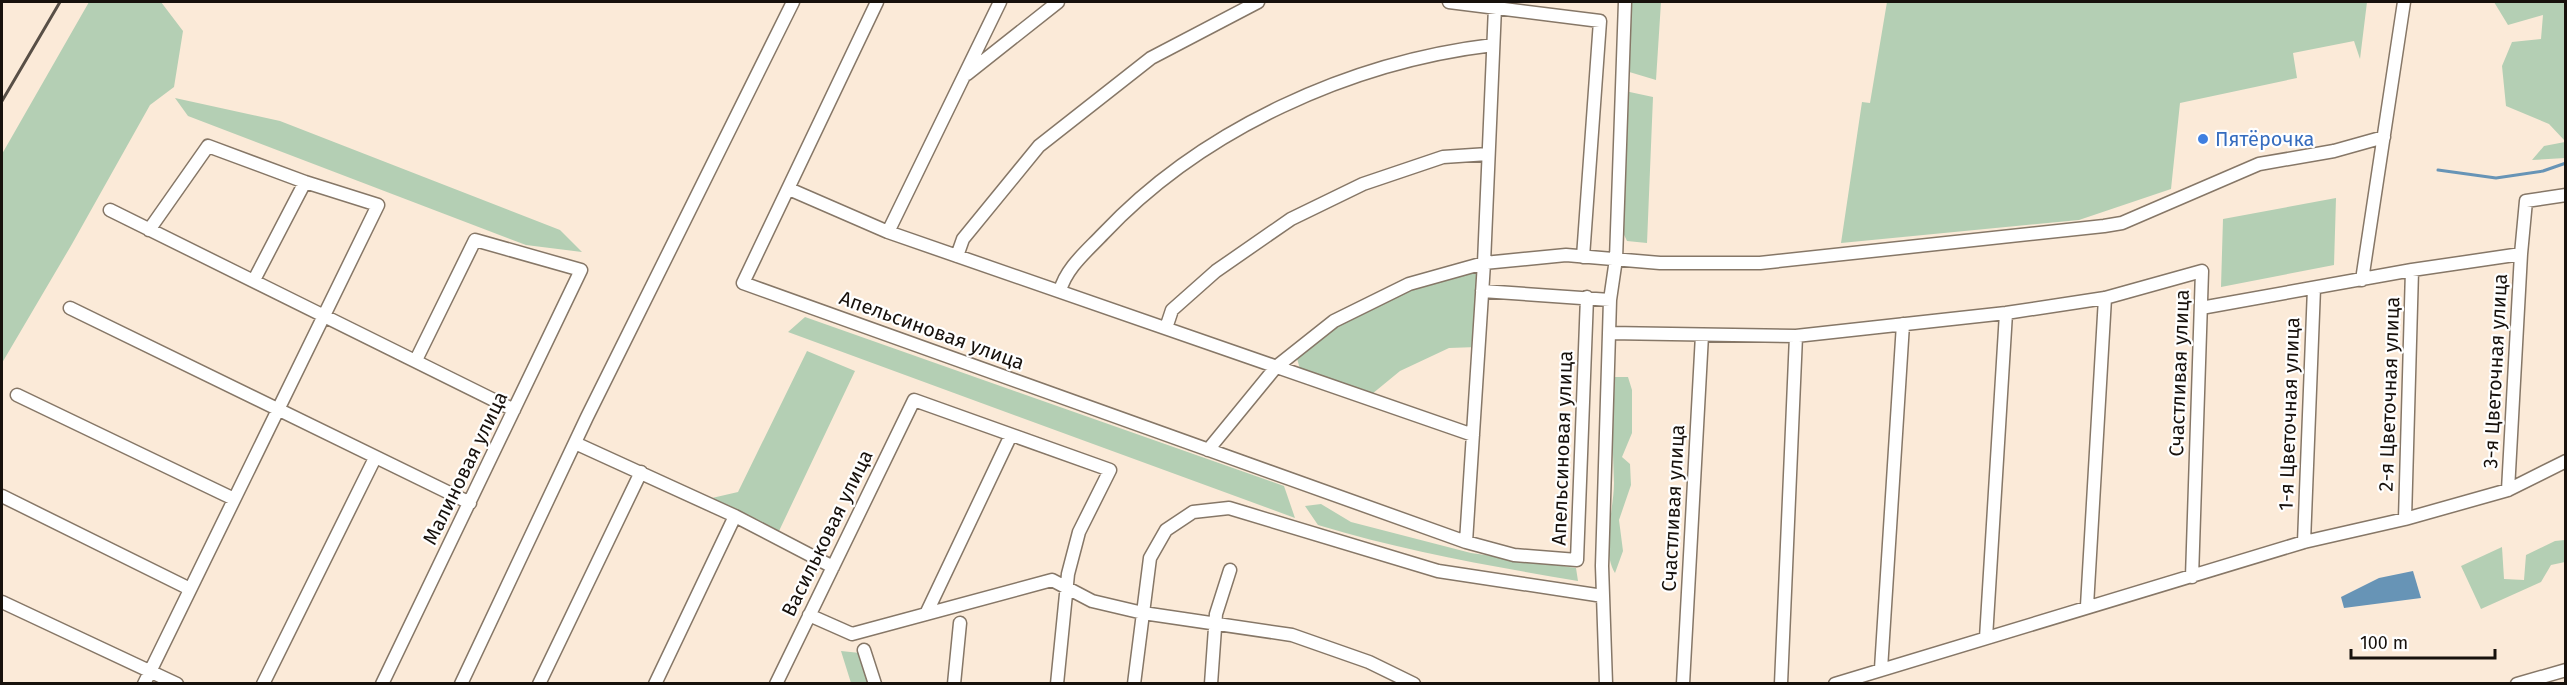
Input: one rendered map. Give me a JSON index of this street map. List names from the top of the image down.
{
  "streets": {
    "street": [
      "Апельсиновая улица",
      "3-я Цветочная улица",
      "Счастливая улица",
      "2-я Цветочная улица",
      "1-я Цветочная улица",
      "Малиновая улица",
      "Васильковая улица"
    ]
  },
  "places": ["Пятёрочка"],
  "scale_bar": "100 m"
}
